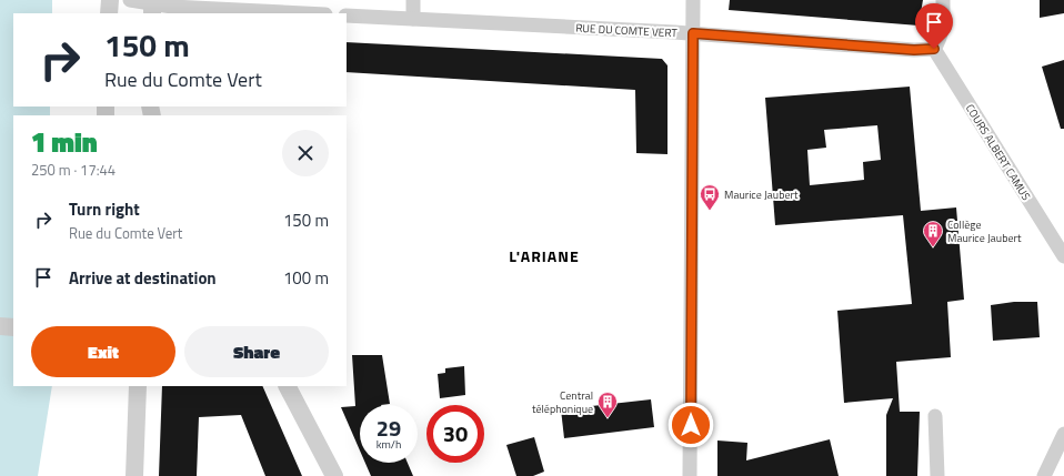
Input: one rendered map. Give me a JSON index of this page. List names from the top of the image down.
{
  "streets": {
    "street": ["RUE DU COMTE VERT", "COURS ALBERT CAMUS"]
  },
  "crossings": [
    ["RUE DU COMTE VERT", "COURS ALBERT CAMUS"]
  ],
  "districts": ["L'ARIANE"],
  "places": {
    "bus stop": ["Maurice Jaubert"],
    "building": ["Collège Maurice Jaubert", "Central téléphonique"]
  },
  "page": {
    "turn": ["150 m", "Rue du Comte Vert"],
    "heading": ["1 min", "250 m · 17:44"],
    "list": [
      {
        "name": "Turn right",
        "note": "Rue du Comte Vert",
        "value": "150 m"
      },
      {
        "name": "Arrive at destination",
        "value": "100 m"
      }
    ],
    "buttons": ["Exit", "Share"],
    "speed": "29 km/h",
    "limit": "30"
  }
}
